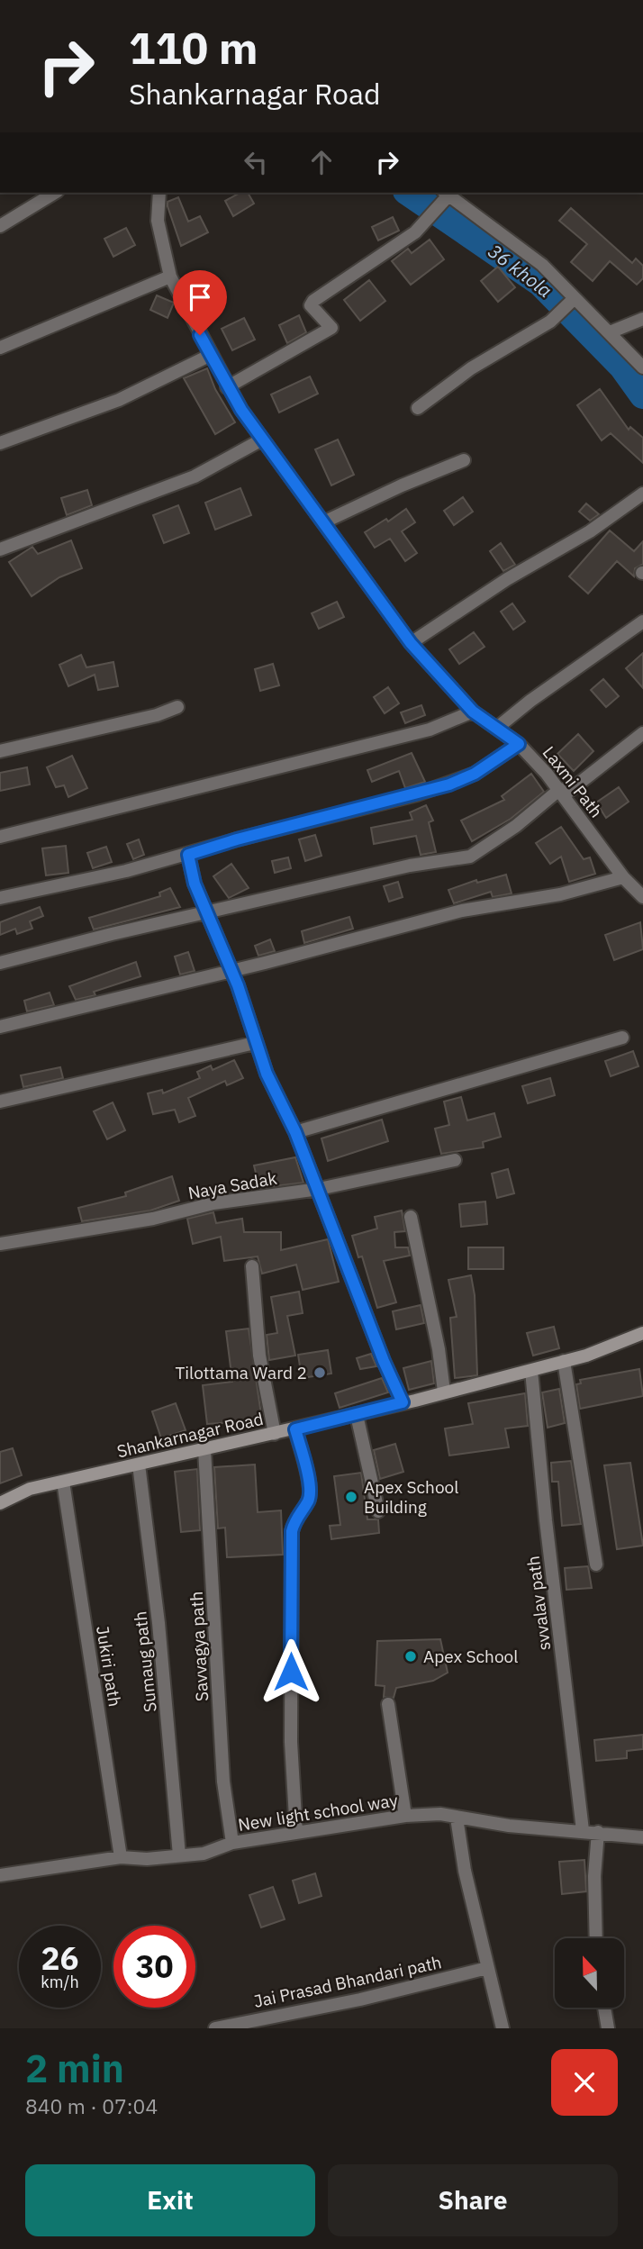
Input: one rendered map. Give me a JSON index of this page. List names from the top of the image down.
{
  "streets": {
    "street": [
      "Laxmi Path",
      "Naya Sadak",
      "Shankarnagar Road",
      "svvalav path",
      "Savvagya path",
      "Sumaug path",
      "Jukiri path",
      "New light school way",
      "Jai Prasad Bhandari path"
    ]
  },
  "crossings": [
    ["Shankarnagar Road", "svvalav path"],
    ["Shankarnagar Road", "Savvagya path"],
    ["Shankarnagar Road", "Sumaug path"],
    ["Shankarnagar Road", "Jukiri path"],
    ["svvalav path", "New light school way"],
    ["Savvagya path", "New light school way"],
    ["Sumaug path", "New light school way"],
    ["Jukiri path", "New light school way"]
  ],
  "water": ["36 khola"],
  "places": ["Tilottama Ward 2", "Apex School Building", "Apex School"],
  "north": "top",
  "page": {
    "turn": ["110 m", "Shankarnagar Road"],
    "speed": "26 km/h",
    "limit": "30",
    "heading": ["2 min", "840 m · 07:04"],
    "buttons": ["Exit", "Share"]
  }
}
